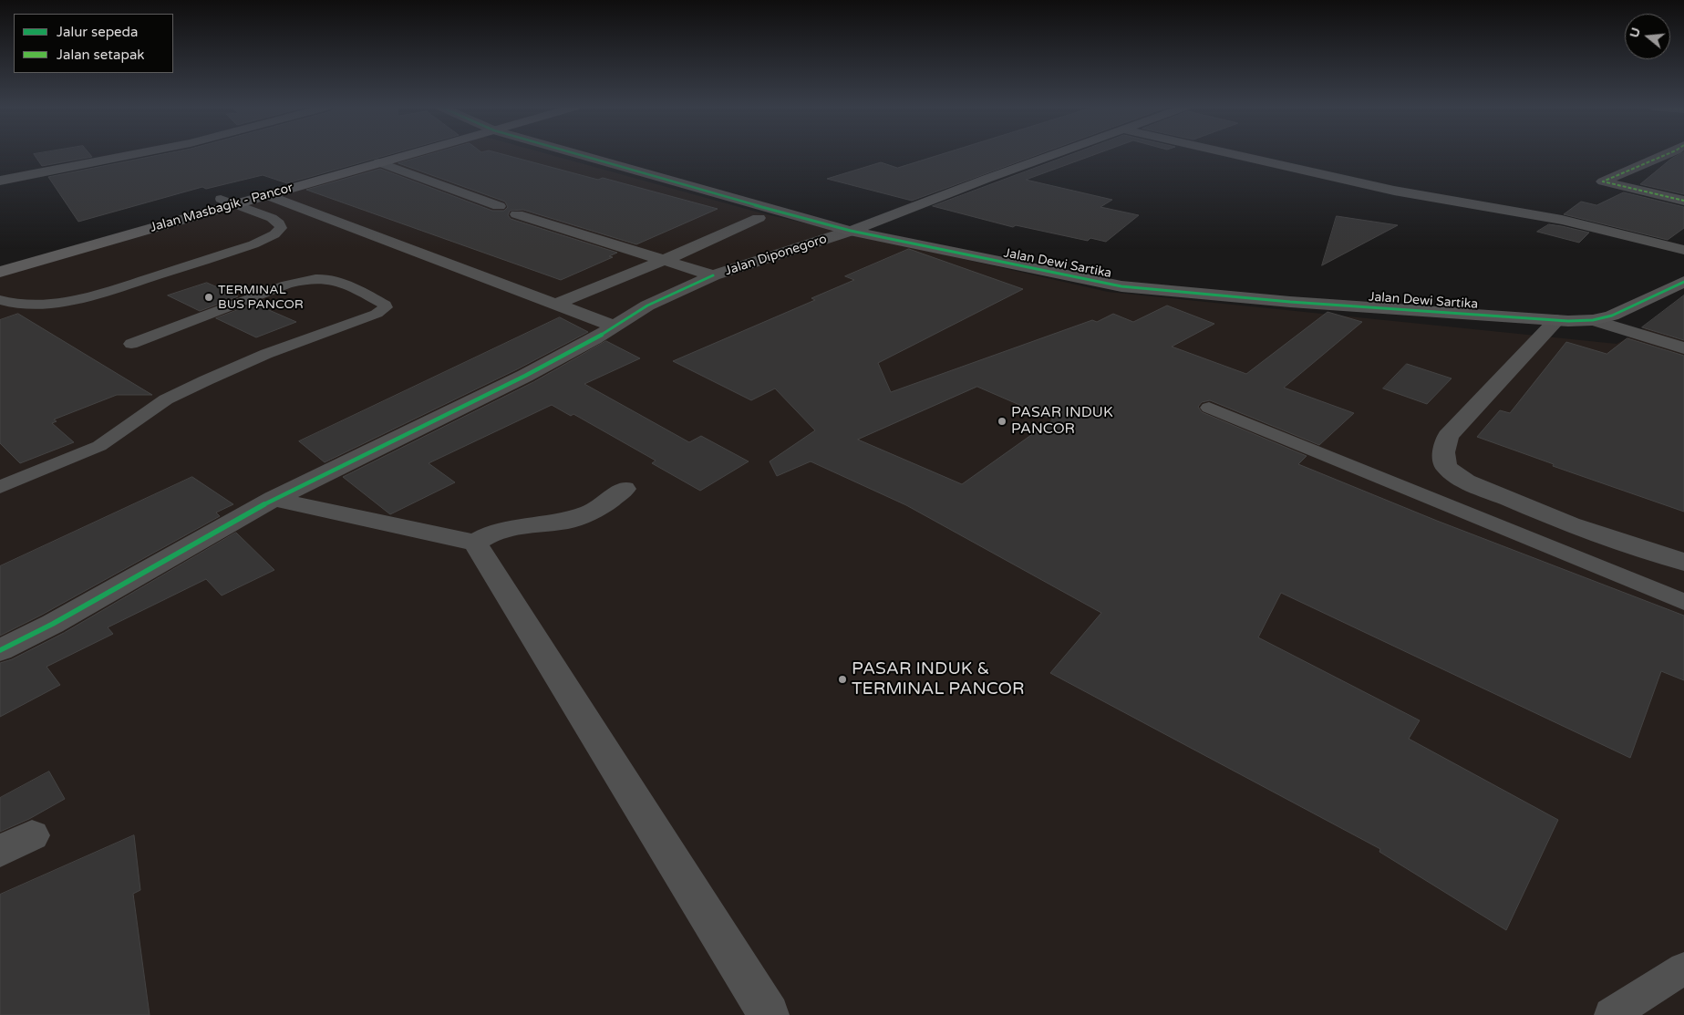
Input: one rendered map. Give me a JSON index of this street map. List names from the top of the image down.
{
  "streets": {
    "main road": ["Jalan Masbagik - Pancor"],
    "street": ["Jalan Diponegoro", "Jalan Dewi Sartika"]
  },
  "crossings": [
    ["Jalan Masbagik - Pancor", "Jalan Diponegoro"],
    ["Jalan Diponegoro", "Jalan Dewi Sartika"]
  ],
  "places": ["TERMINAL BUS PANCOR", "PASAR INDUK PANCOR", "PASAR INDUK & TERMINAL PANCOR"],
  "legend": ["Jalur sepeda", "Jalan setapak"],
  "north": "left"
}
